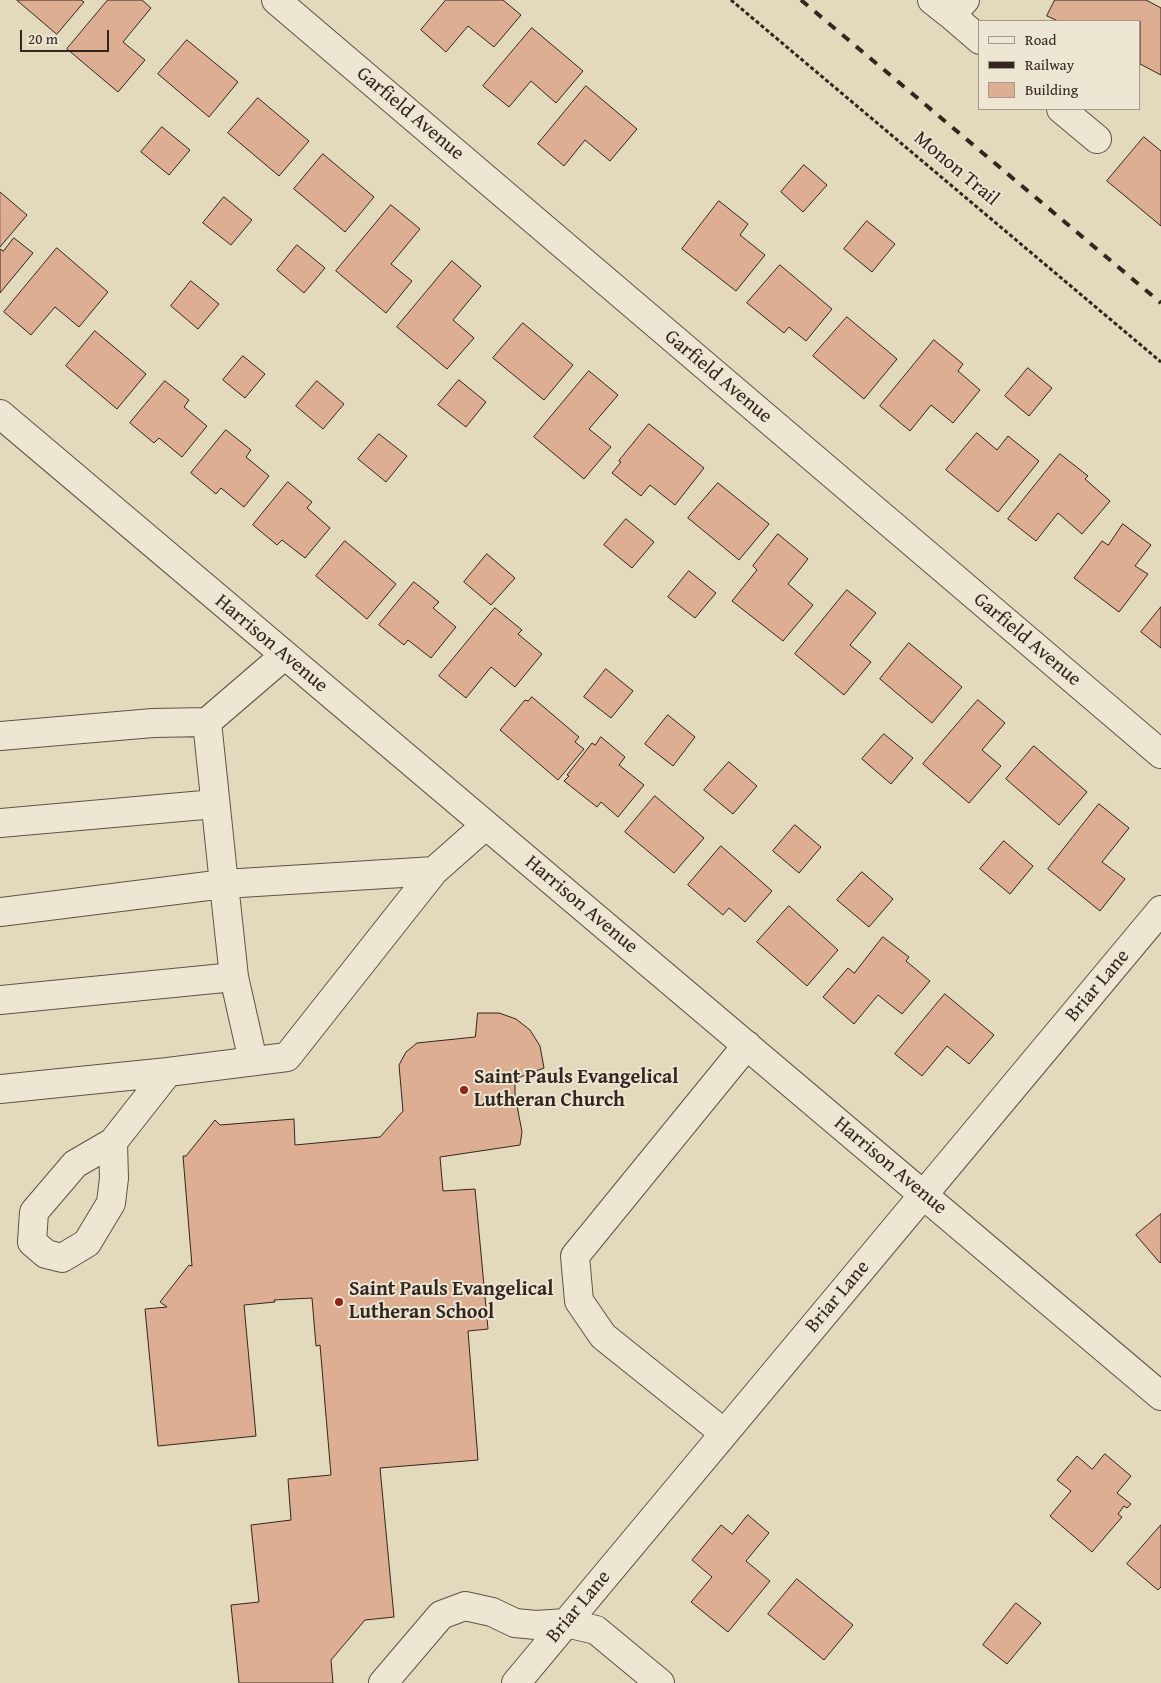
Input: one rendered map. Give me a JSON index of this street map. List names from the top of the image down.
{
  "streets": {
    "street": ["Garfield Avenue", "Harrison Avenue", "Briar Lane"],
    "path": ["Monon Trail"]
  },
  "crossings": [
    ["Harrison Avenue", "Briar Lane"]
  ],
  "places": ["Saint Pauls Evangelical Lutheran Church", "Saint Pauls Evangelical Lutheran School"],
  "legend": ["Road", "Railway", "Building"],
  "scale_bar": "20 m"
}
